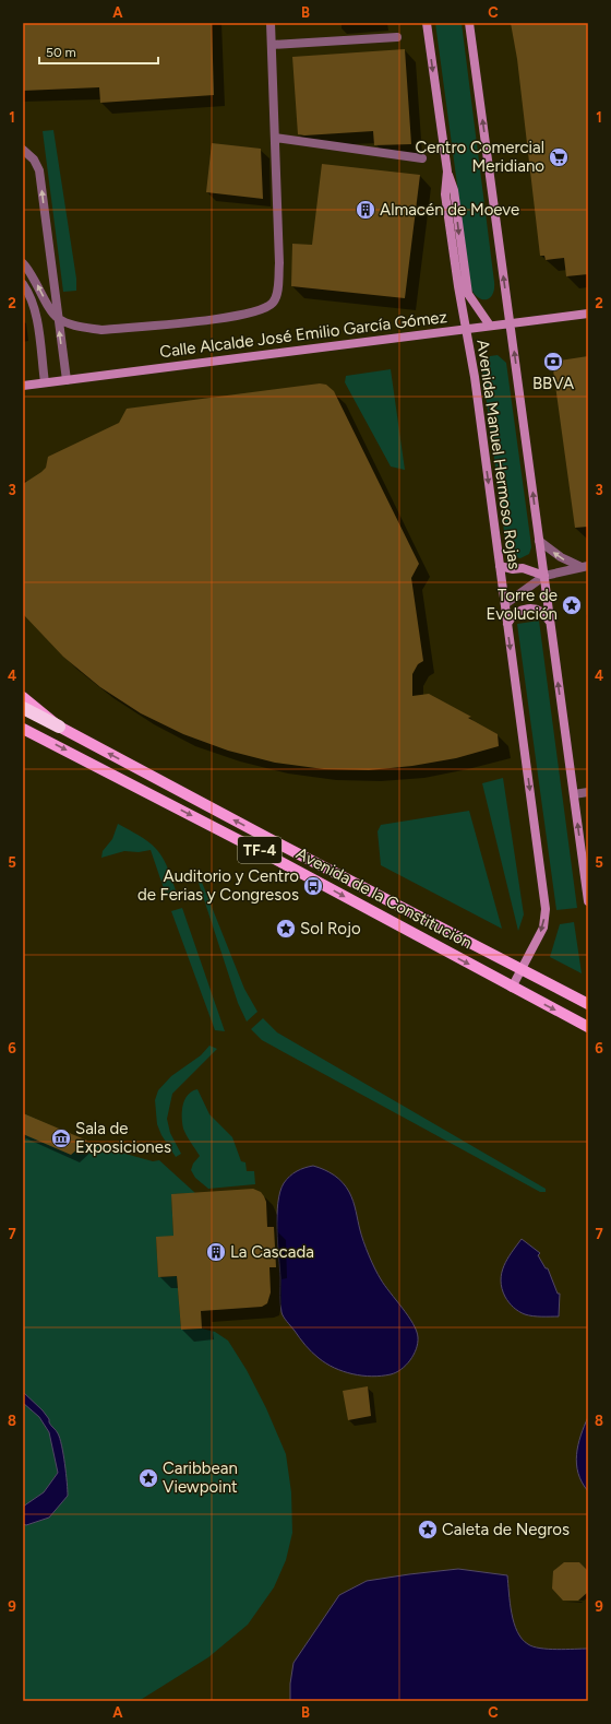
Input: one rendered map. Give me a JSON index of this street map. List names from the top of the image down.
{
  "streets": {
    "highway": ["TF-4", "Avenida de la Constitución"],
    "street": ["Calle Alcalde José Emilio García Gómez", "Avenida Manuel Hermoso Rojas"]
  },
  "crossings": [
    ["Calle Alcalde José Emilio García Gómez", "Avenida Manuel Hermoso Rojas"],
    ["Avenida Manuel Hermoso Rojas", "Avenida de la Constitución"]
  ],
  "places": {
    "supermarket": ["Centro Comercial Meridiano"],
    "building": ["Almacén de Moeve", "La Cascada"],
    "bank": ["BBVA"],
    "place": [
      "Torre de Evolución",
      "Sol Rojo",
      "Caribbean Viewpoint",
      "Caleta de Negros"
    ],
    "bus stop": ["Auditorio y Centro de Ferias y Congresos"],
    "museum": ["Sala de Exposiciones"]
  },
  "scale_bar": "50 m",
  "grid": {
    "columns": ["A", "B", "C"],
    "rows": [
      "1",
      "2",
      "3",
      "4",
      "5",
      "6",
      "7",
      "8",
      "9"
    ]
  }
}
